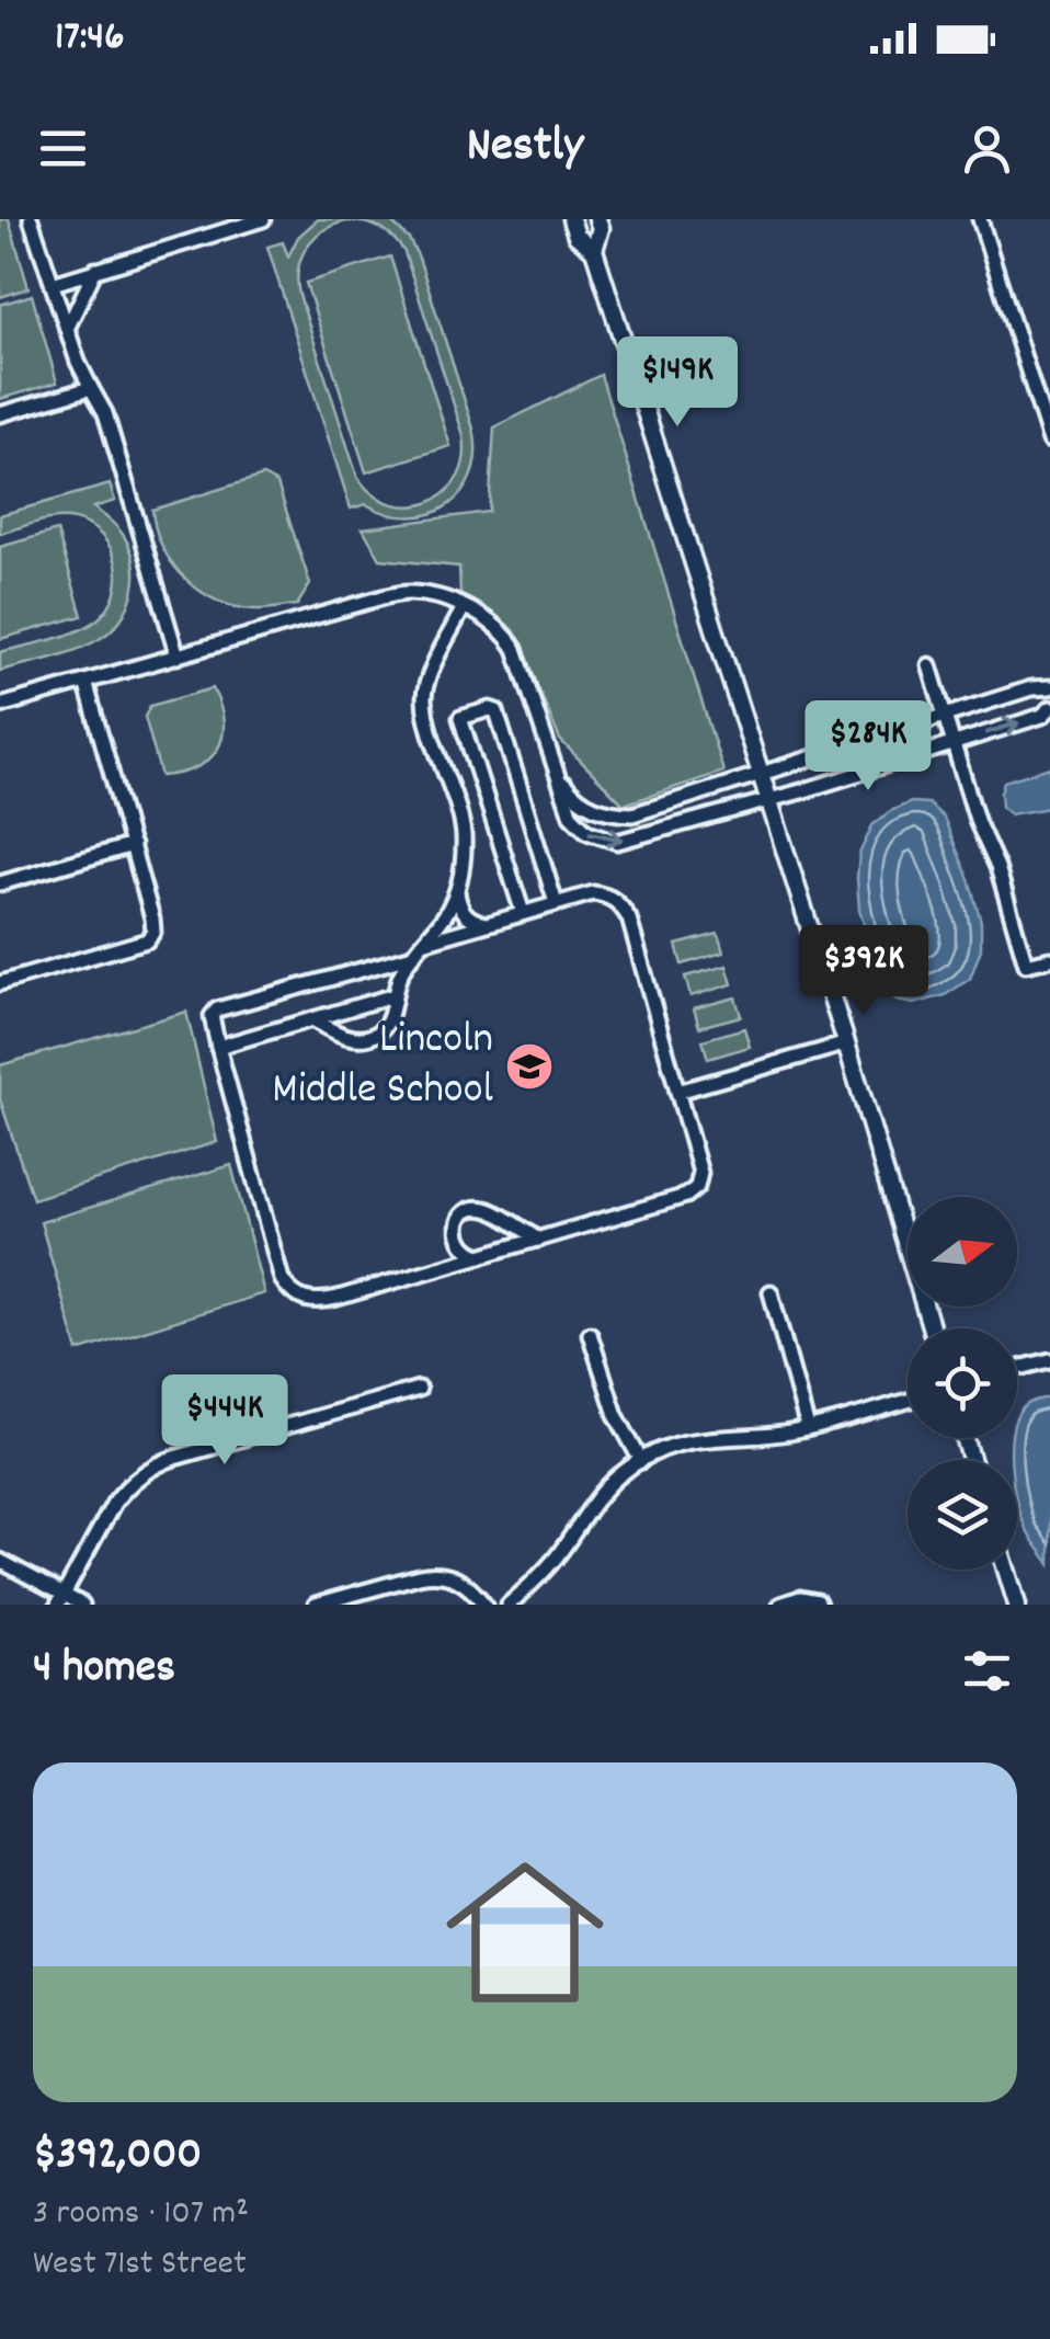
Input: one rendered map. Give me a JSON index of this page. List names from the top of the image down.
{
  "places": {
    "school or university": ["Lincoln Middle School"]
  },
  "north": "right",
  "page": {
    "status": "17:46",
    "header": "Nestly",
    "price": [
      "$149K",
      "$284K",
      "$392K",
      "$444K"
    ],
    "heading": "4 homes",
    "list": [
      {
        "name": "$392,000",
        "note": "3 rooms · 107 m² · West 71st Street"
      }
    ]
  }
}
